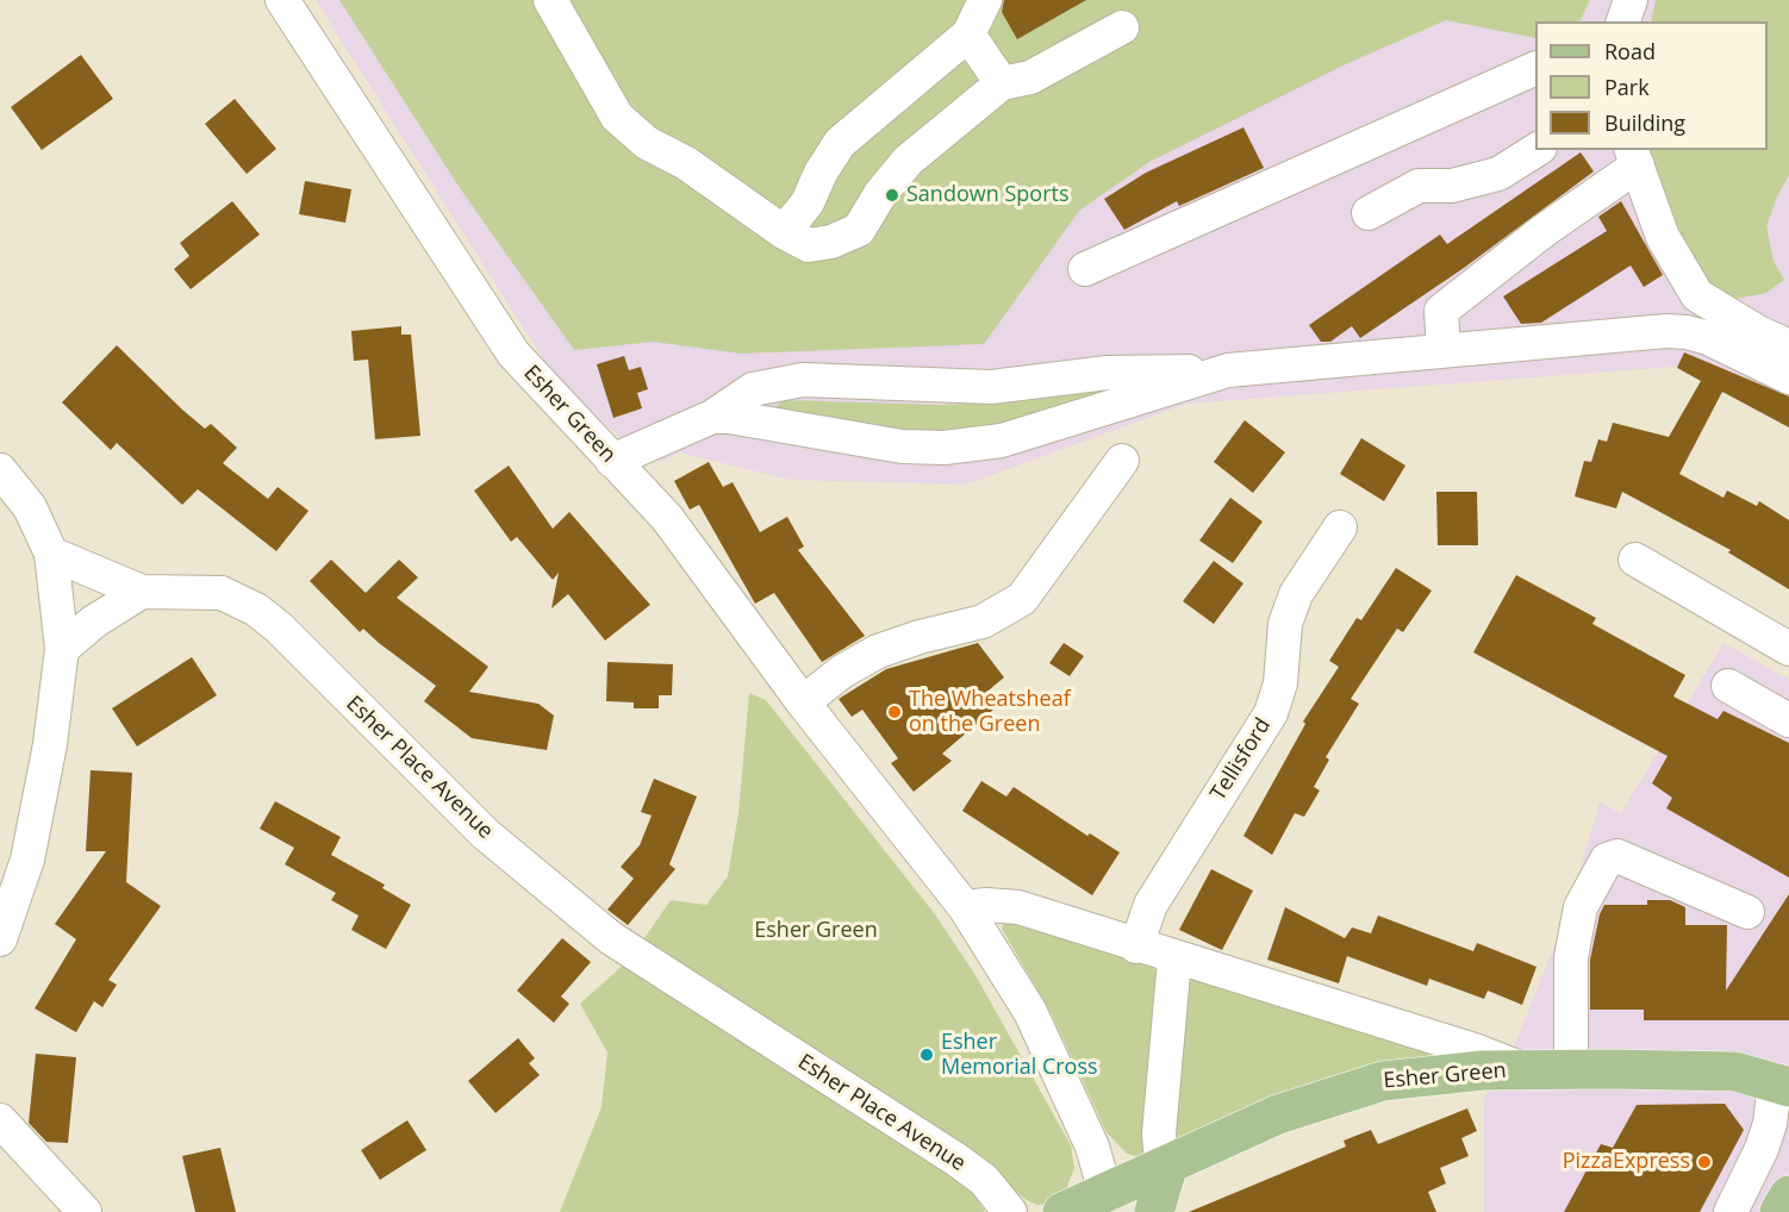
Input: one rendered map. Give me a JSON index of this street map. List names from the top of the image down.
{
  "streets": {
    "main road": ["Esher Green"],
    "street": ["Tellisford", "Esher Place Avenue"]
  },
  "crossings": [
    ["Esher Green", "Tellisford"]
  ],
  "parks": ["Esher Green"],
  "places": [
    "Sandown Sports",
    "The Wheatsheaf on the Green",
    "Esher Memorial Cross",
    "PizzaExpress"
  ],
  "legend": ["Road", "Park", "Building"]
}
